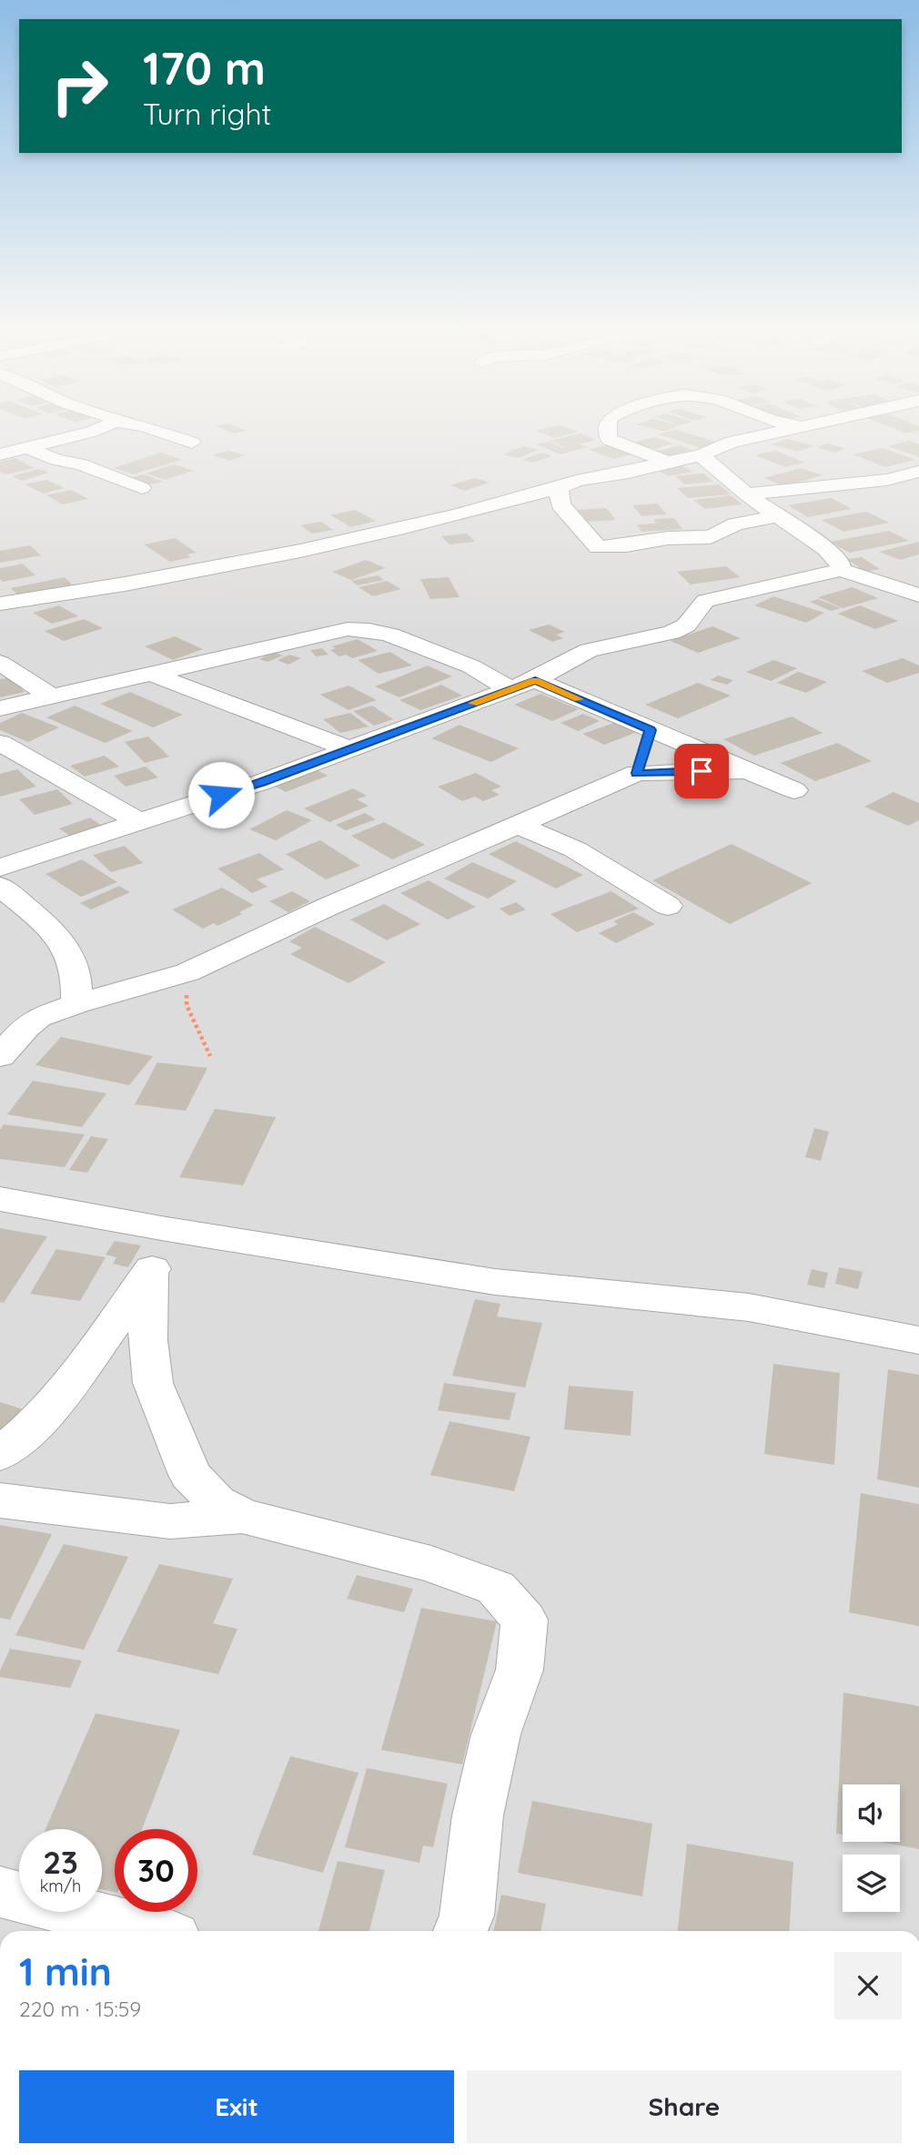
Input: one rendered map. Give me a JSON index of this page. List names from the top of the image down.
{
  "page": {
    "turn": ["170 m", "Turn right"],
    "speed": "23 km/h",
    "limit": "30",
    "heading": ["1 min", "220 m · 15:59"],
    "buttons": ["Exit", "Share"]
  }
}
